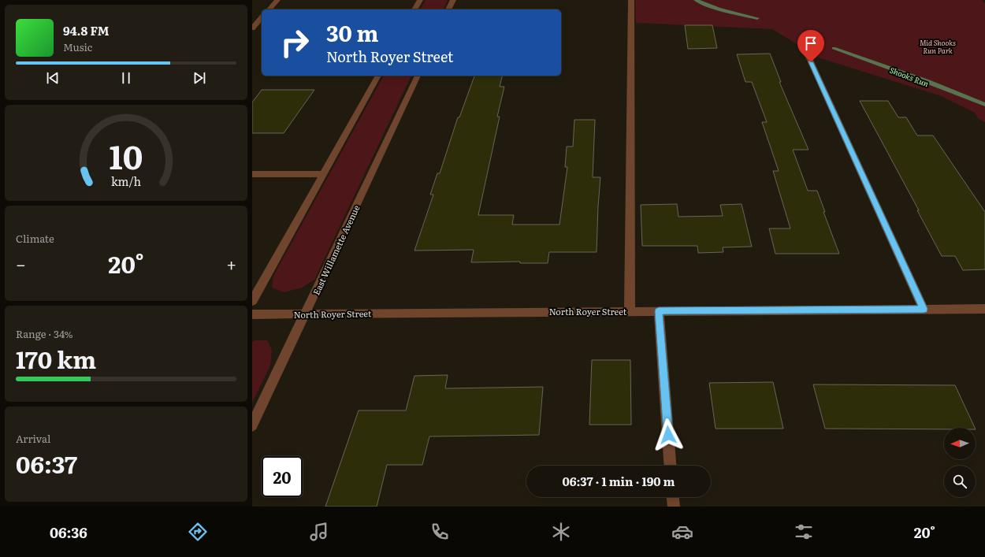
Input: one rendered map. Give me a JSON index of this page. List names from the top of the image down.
{
  "streets": {
    "street": ["East Willamette Avenue", "North Royer Street"]
  },
  "crossings": [
    ["East Willamette Avenue", "North Royer Street"]
  ],
  "water": ["Shooks Run"],
  "parks": ["Mid Shooks Run Park"],
  "north": "left",
  "page": {
    "turn": ["30 m", "North Royer Street"],
    "song": ["94.8 FM", "Music"],
    "tile": [
      "Climate",
      ["Range · 34%", "170 km"],
      ["Arrival", "06:37"]
    ],
    "heat": ["−", "20°", "+"],
    "limit": "20",
    "trip": "06:37 · 1 min · 190 m",
    "tabs": ["06:36", "20°"],
    "gauge": ["10", "km/h"]
  }
}
